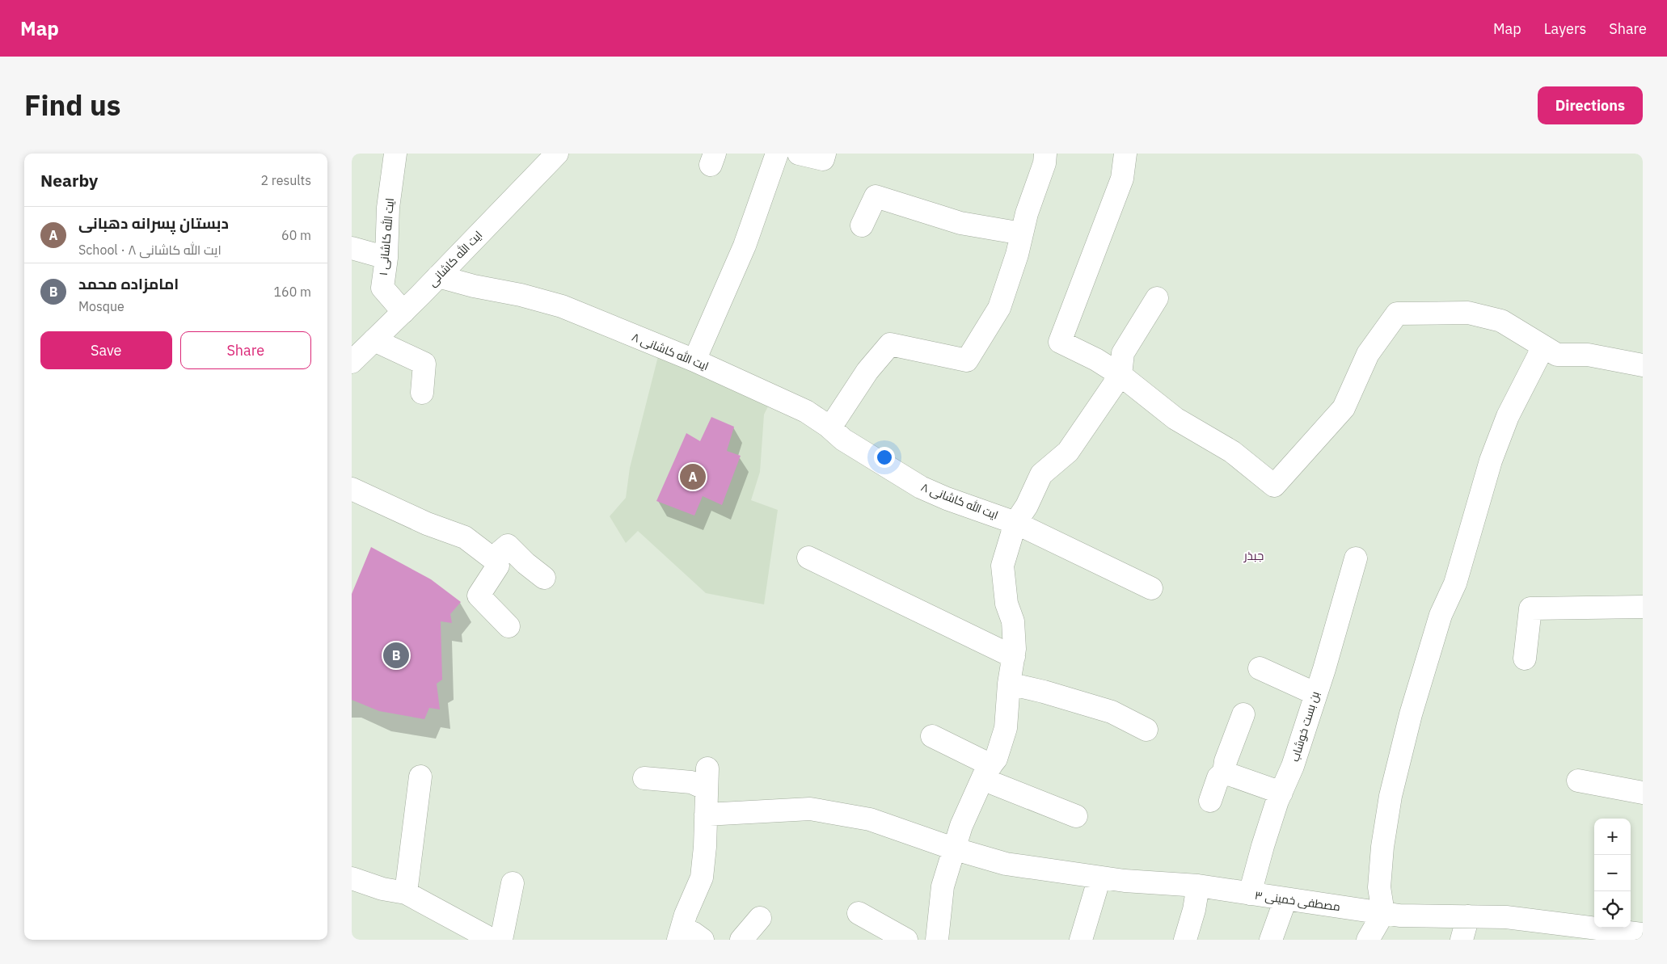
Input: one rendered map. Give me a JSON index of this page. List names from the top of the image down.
{
  "streets": {
    "street": [
      "ایت الله کاشانی ۱",
      "ایت الله کاشانی",
      "ایت الله کاشانی ۸",
      "بن بست خوشاب",
      "مصطفی خمینی ۳"
    ]
  },
  "crossings": [
    ["ایت الله کاشانی ۱", "ایت الله کاشانی"],
    ["ایت الله کاشانی", "ایت الله کاشانی ۸"],
    ["بن بست خوشاب", "مصطفی خمینی ۳"]
  ],
  "districts": ["جبذر"],
  "page": {
    "header": "Map",
    "nav": ["Map", "Layers", "Share"],
    "title": "Find us",
    "buttons": [
      "Directions",
      ["Save", "Share"]
    ],
    "heading": ["Nearby", "2 results"],
    "list": [
      {
        "mark": "A",
        "name": "دبستان پسرانه دهبانی",
        "note": "School · ایت الله کاشانی ۸",
        "value": "60 m"
      },
      {
        "mark": "B",
        "name": "امامزاده محمد",
        "note": "Mosque",
        "value": "160 m"
      }
    ],
    "pins": ["A", "B"],
    "map_buttons": ["+", "−"]
  }
}
